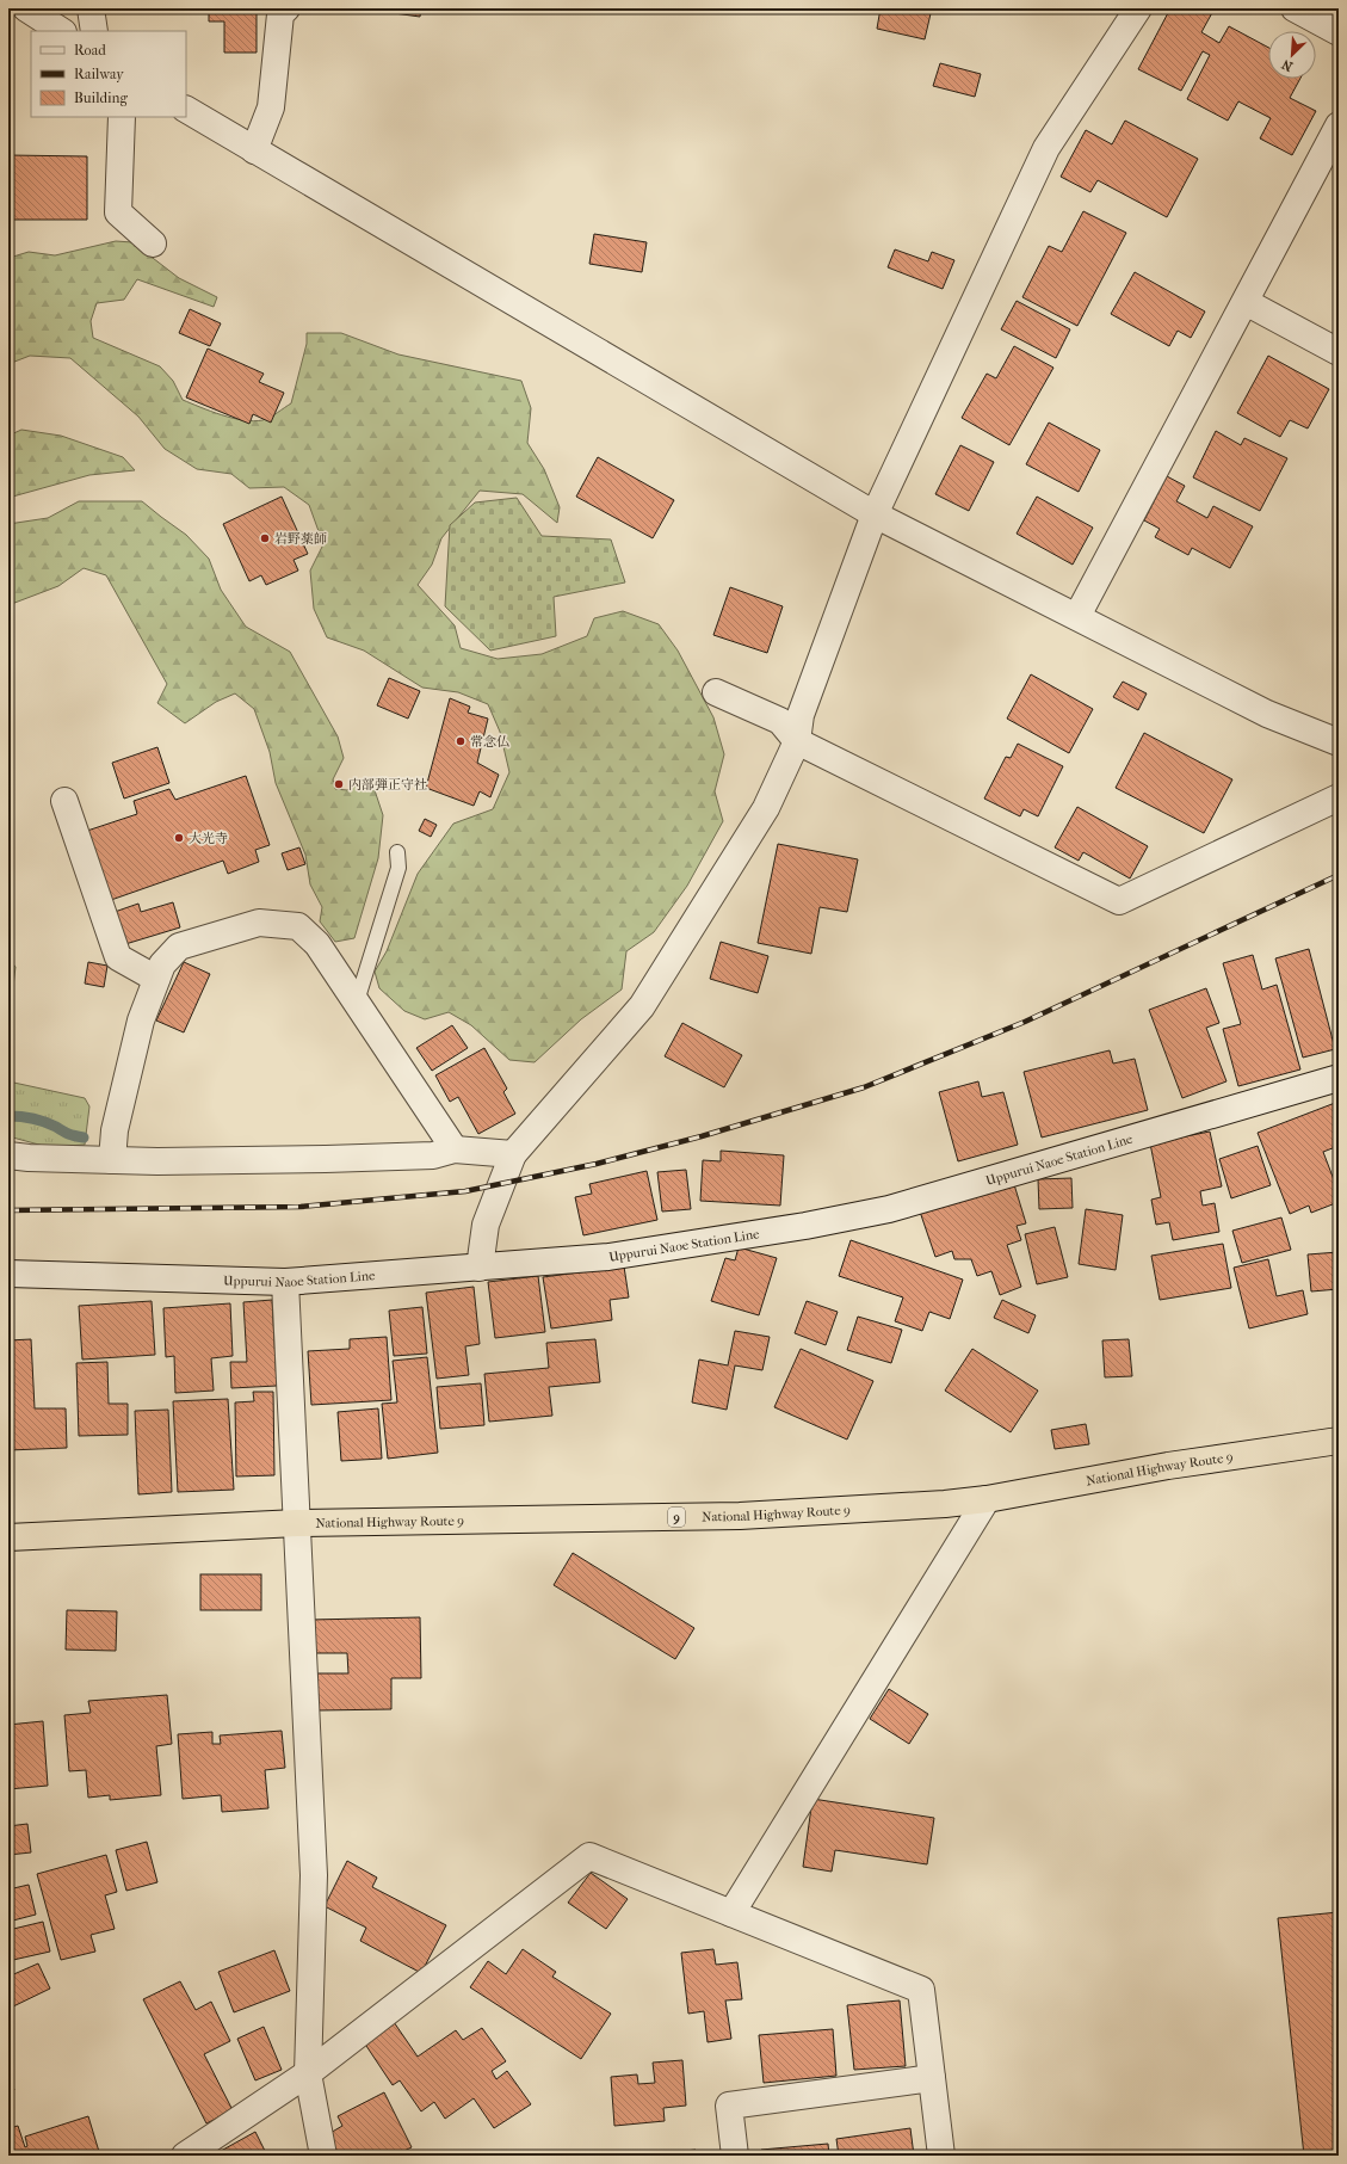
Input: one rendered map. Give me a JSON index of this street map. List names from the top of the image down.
{
  "streets": {
    "highway": ["National Highway Route 9", "9"],
    "street": ["Uppurui Naoe Station Line"]
  },
  "places": [
    "岩野薬師",
    "常念仏",
    "内部弾正守社",
    "大光寺"
  ],
  "legend": ["Road", "Railway", "Building"],
  "north": "bottom left"
}
